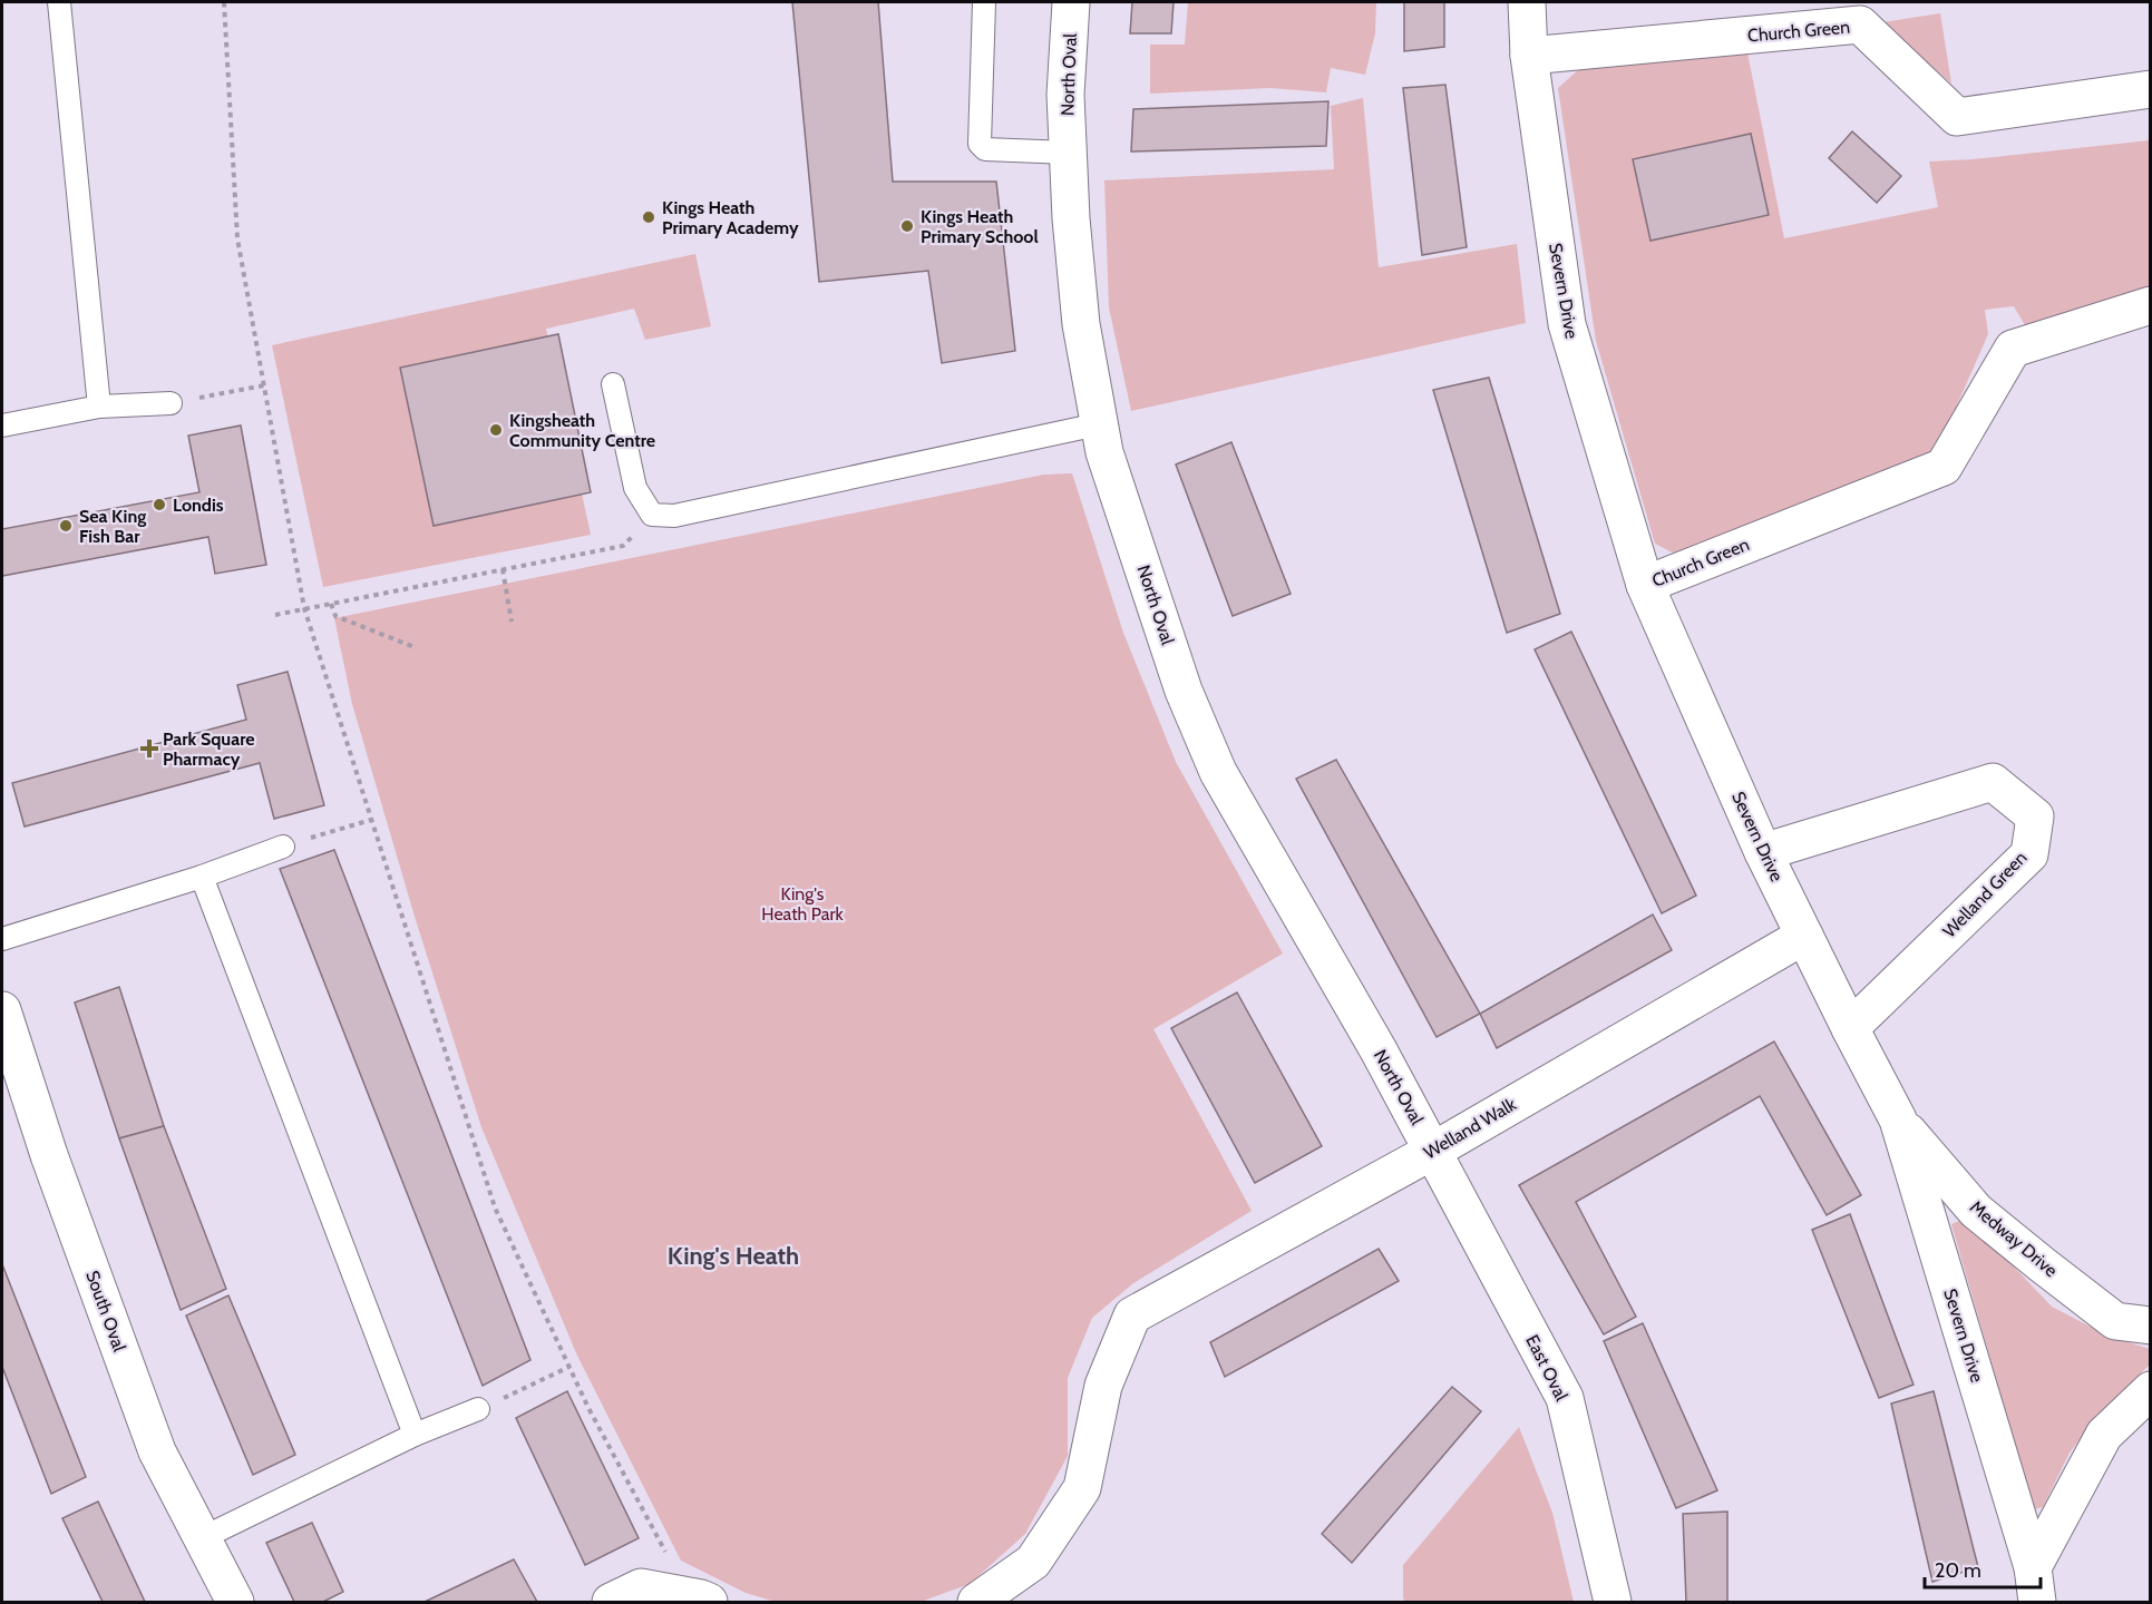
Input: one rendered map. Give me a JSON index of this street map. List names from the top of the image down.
{
  "streets": {
    "street": [
      "Church Green",
      "North Oval",
      "Severn Drive",
      "Welland Green",
      "Welland Walk",
      "Medway Drive",
      "South Oval",
      "East Oval"
    ]
  },
  "crossings": [
    ["Church Green", "Severn Drive"],
    ["North Oval", "Welland Walk"],
    ["North Oval", "East Oval"],
    ["Severn Drive", "Welland Green"],
    ["Severn Drive", "Welland Walk"],
    ["Severn Drive", "Medway Drive"],
    ["Welland Walk", "East Oval"]
  ],
  "districts": ["King's Heath"],
  "parks": ["King's Heath Park"],
  "places": {
    "other": [
      "Kings Heath Primary Academy",
      "Kings Heath Primary School",
      "Kingsheath Community Centre",
      "Londis",
      "Sea King Fish Bar"
    ],
    "health": ["Park Square Pharmacy"]
  },
  "scale_bar": "20 m"
}
